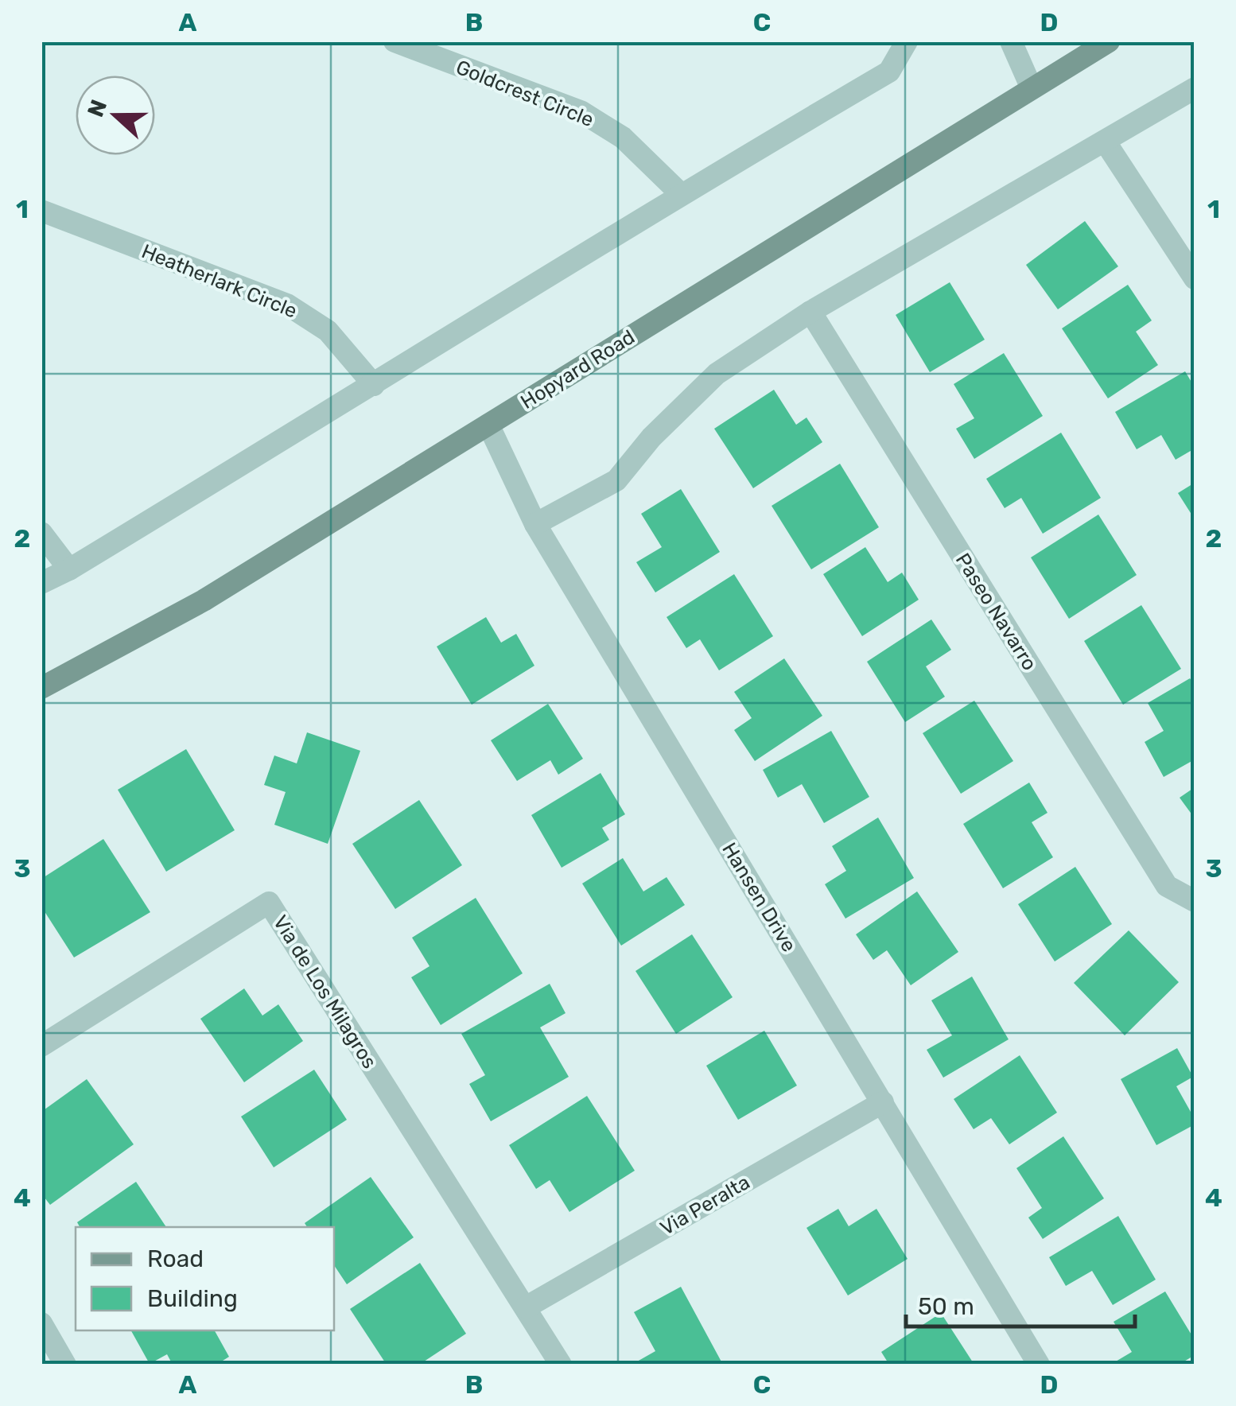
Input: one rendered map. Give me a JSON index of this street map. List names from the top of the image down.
{
  "streets": {
    "main road": ["Hopyard Road"],
    "street": [
      "Goldcrest Circle",
      "Heatherlark Circle",
      "Paseo Navarro",
      "Hansen Drive",
      "Via de Los Milagros",
      "Via Peralta"
    ]
  },
  "crossings": [
    ["Hopyard Road", "Hansen Drive"],
    ["Hansen Drive", "Via Peralta"],
    ["Via de Los Milagros", "Via Peralta"]
  ],
  "legend": ["Road", "Building"],
  "scale_bar": "50 m",
  "north": "left",
  "grid": {
    "columns": [
      "A",
      "B",
      "C",
      "D"
    ],
    "rows": [
      "1",
      "2",
      "3",
      "4"
    ]
  }
}
